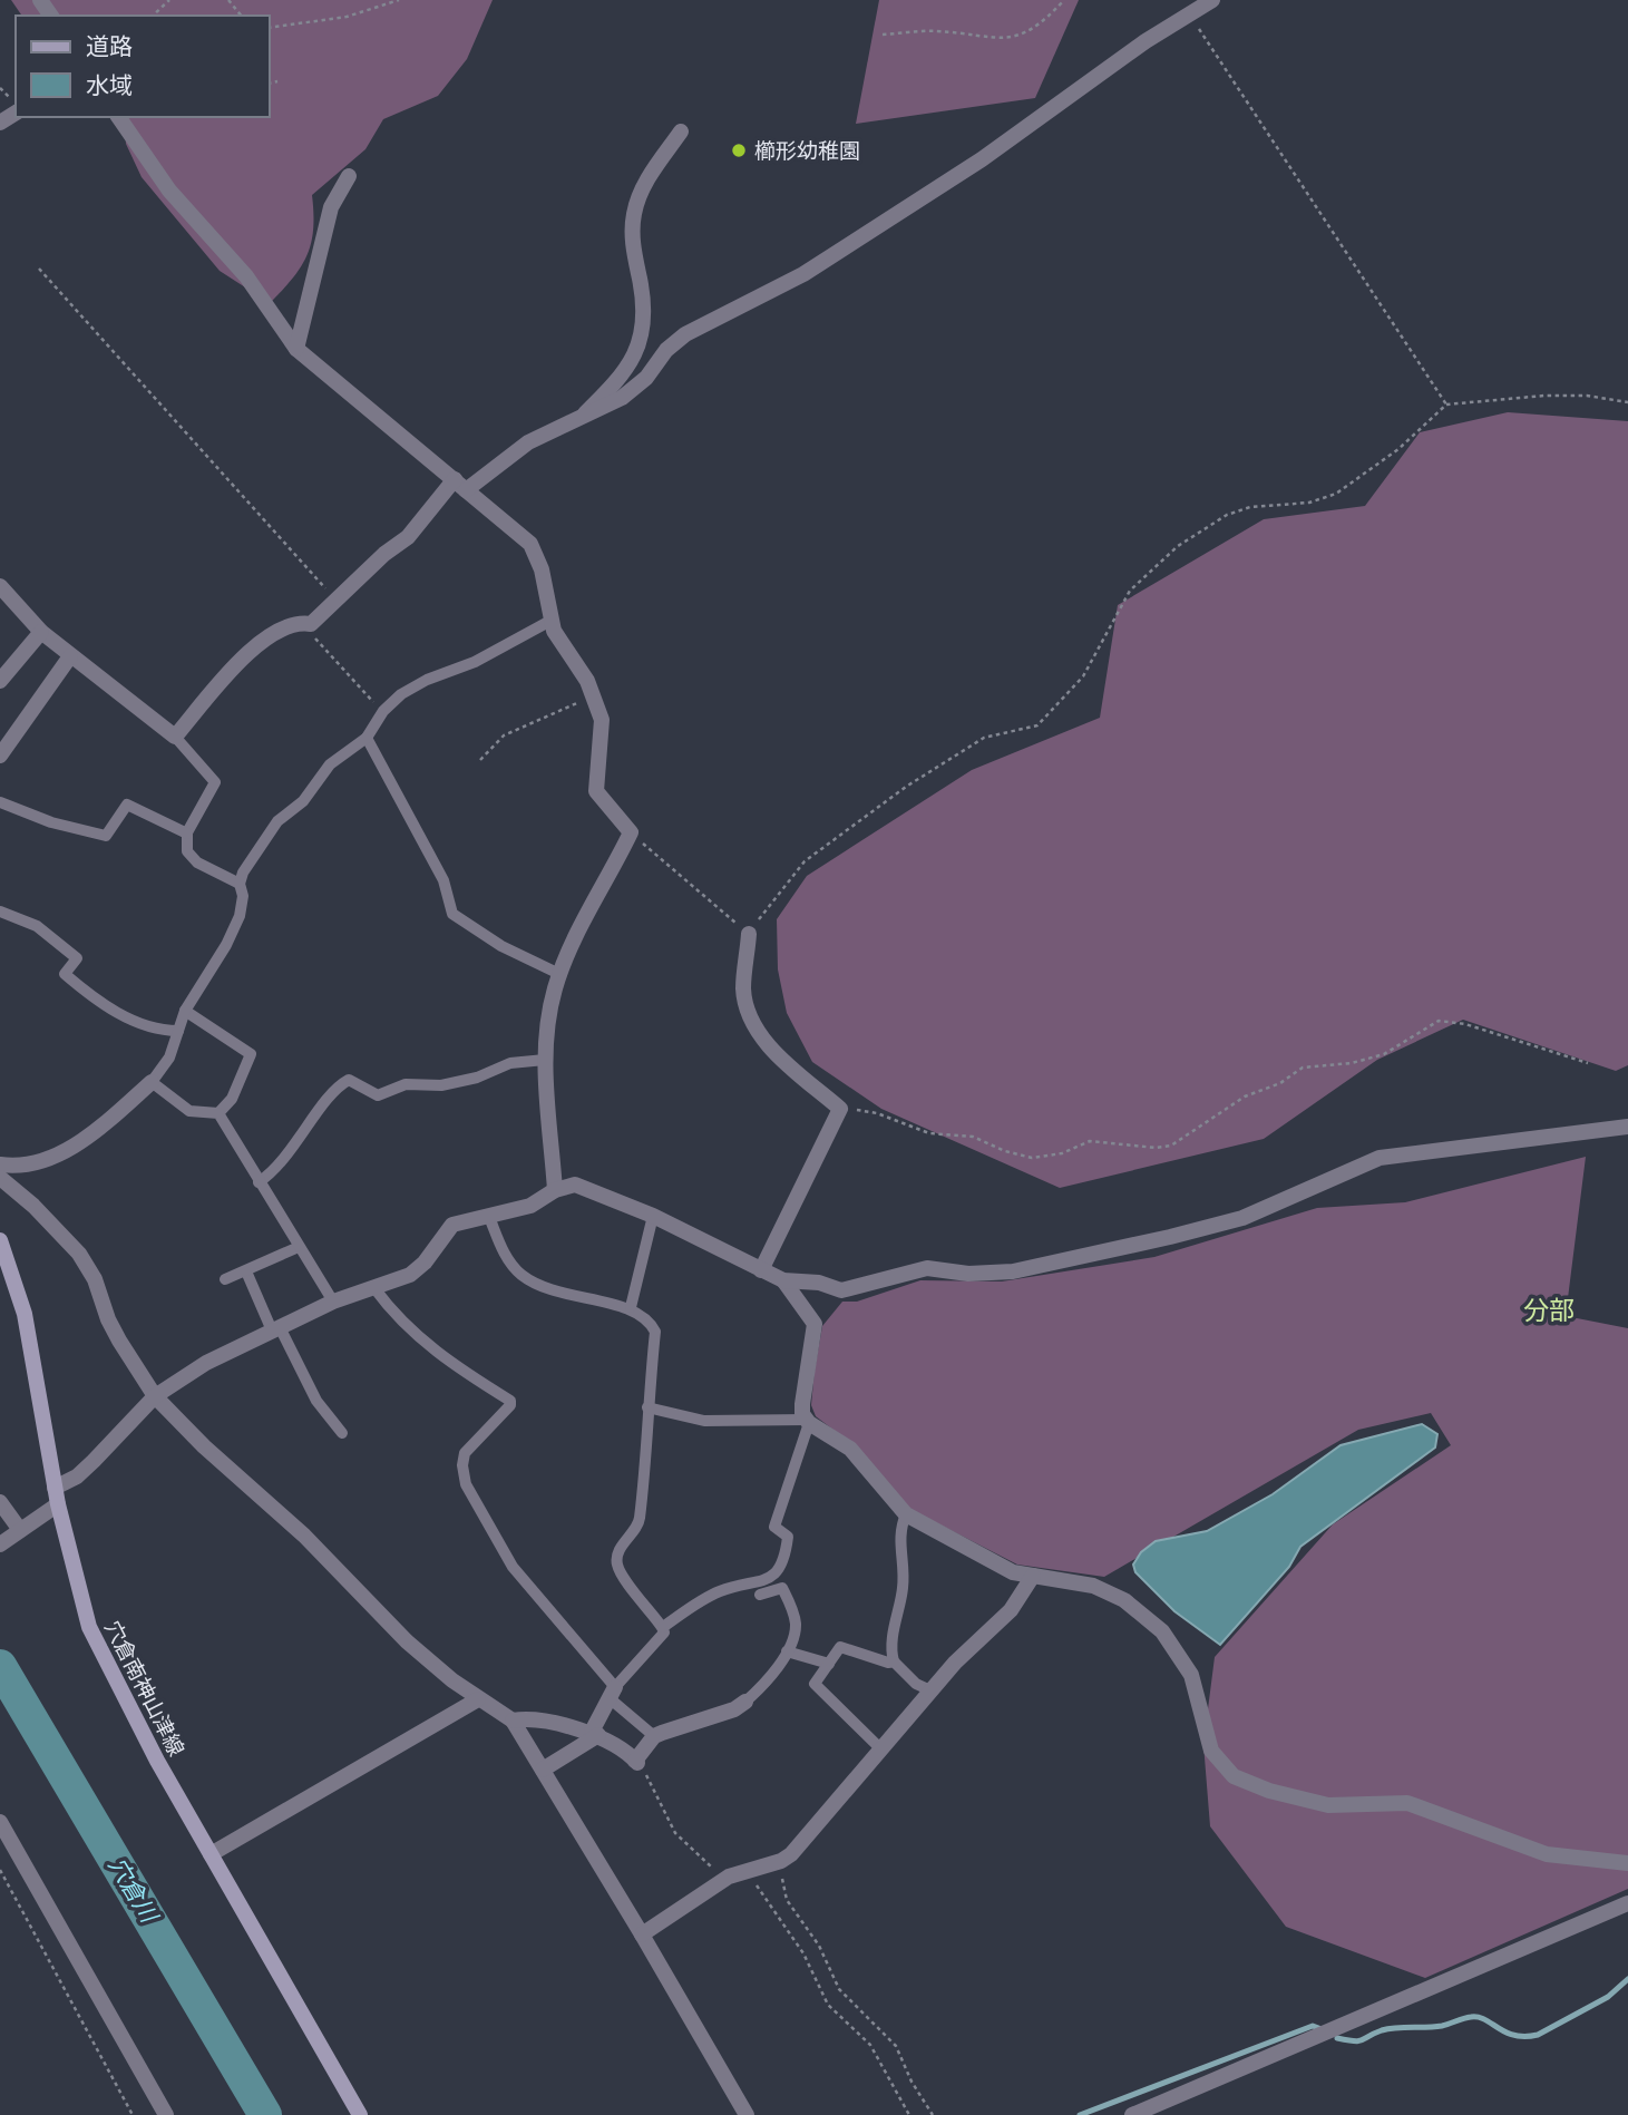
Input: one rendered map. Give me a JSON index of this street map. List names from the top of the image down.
{
  "streets": {
    "main road": ["穴倉南神山津線"]
  },
  "districts": ["分部"],
  "water": ["穴倉川"],
  "places": ["櫛形幼稚園"],
  "legend": ["道路", "水域"]
}
